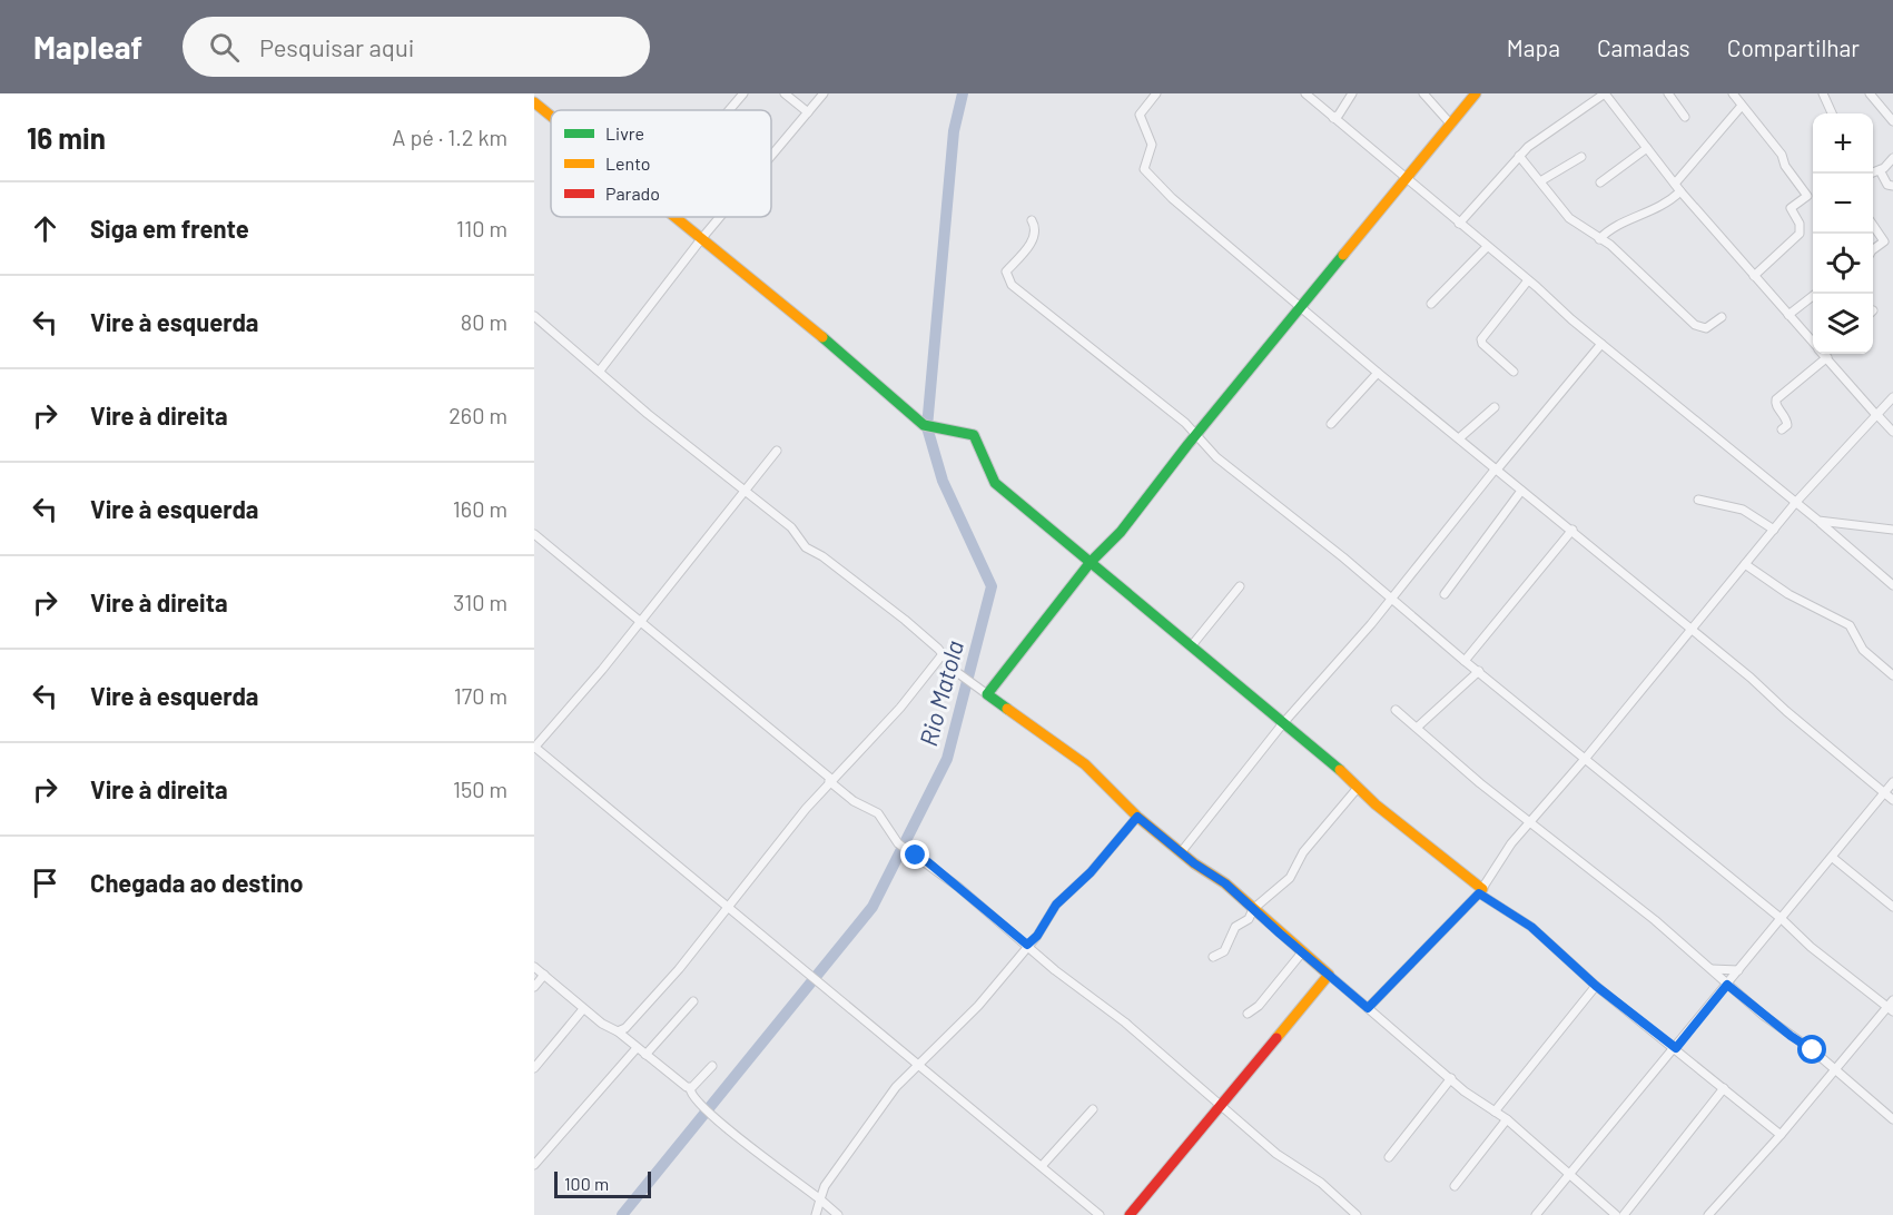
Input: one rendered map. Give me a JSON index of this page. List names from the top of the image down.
{
  "water": ["Rio Matola"],
  "legend": ["Livre", "Lento", "Parado"],
  "scale_bar": "100 m",
  "page": {
    "header": "Mapleaf",
    "search": "Pesquisar aqui",
    "nav": ["Mapa", "Camadas", "Compartilhar"],
    "heading": ["16 min", "A pé · 1.2 km"],
    "map_buttons": ["+", "−"],
    "list": [
      ["Siga em frente", "110 m"],
      ["Vire à esquerda", "80 m"],
      ["Vire à direita", "260 m"],
      ["Vire à esquerda", "160 m"],
      ["Vire à direita", "310 m"],
      ["Vire à esquerda", "170 m"],
      ["Vire à direita", "150 m"],
      "Chegada ao destino"
    ],
    "scale": "100 m"
  }
}
